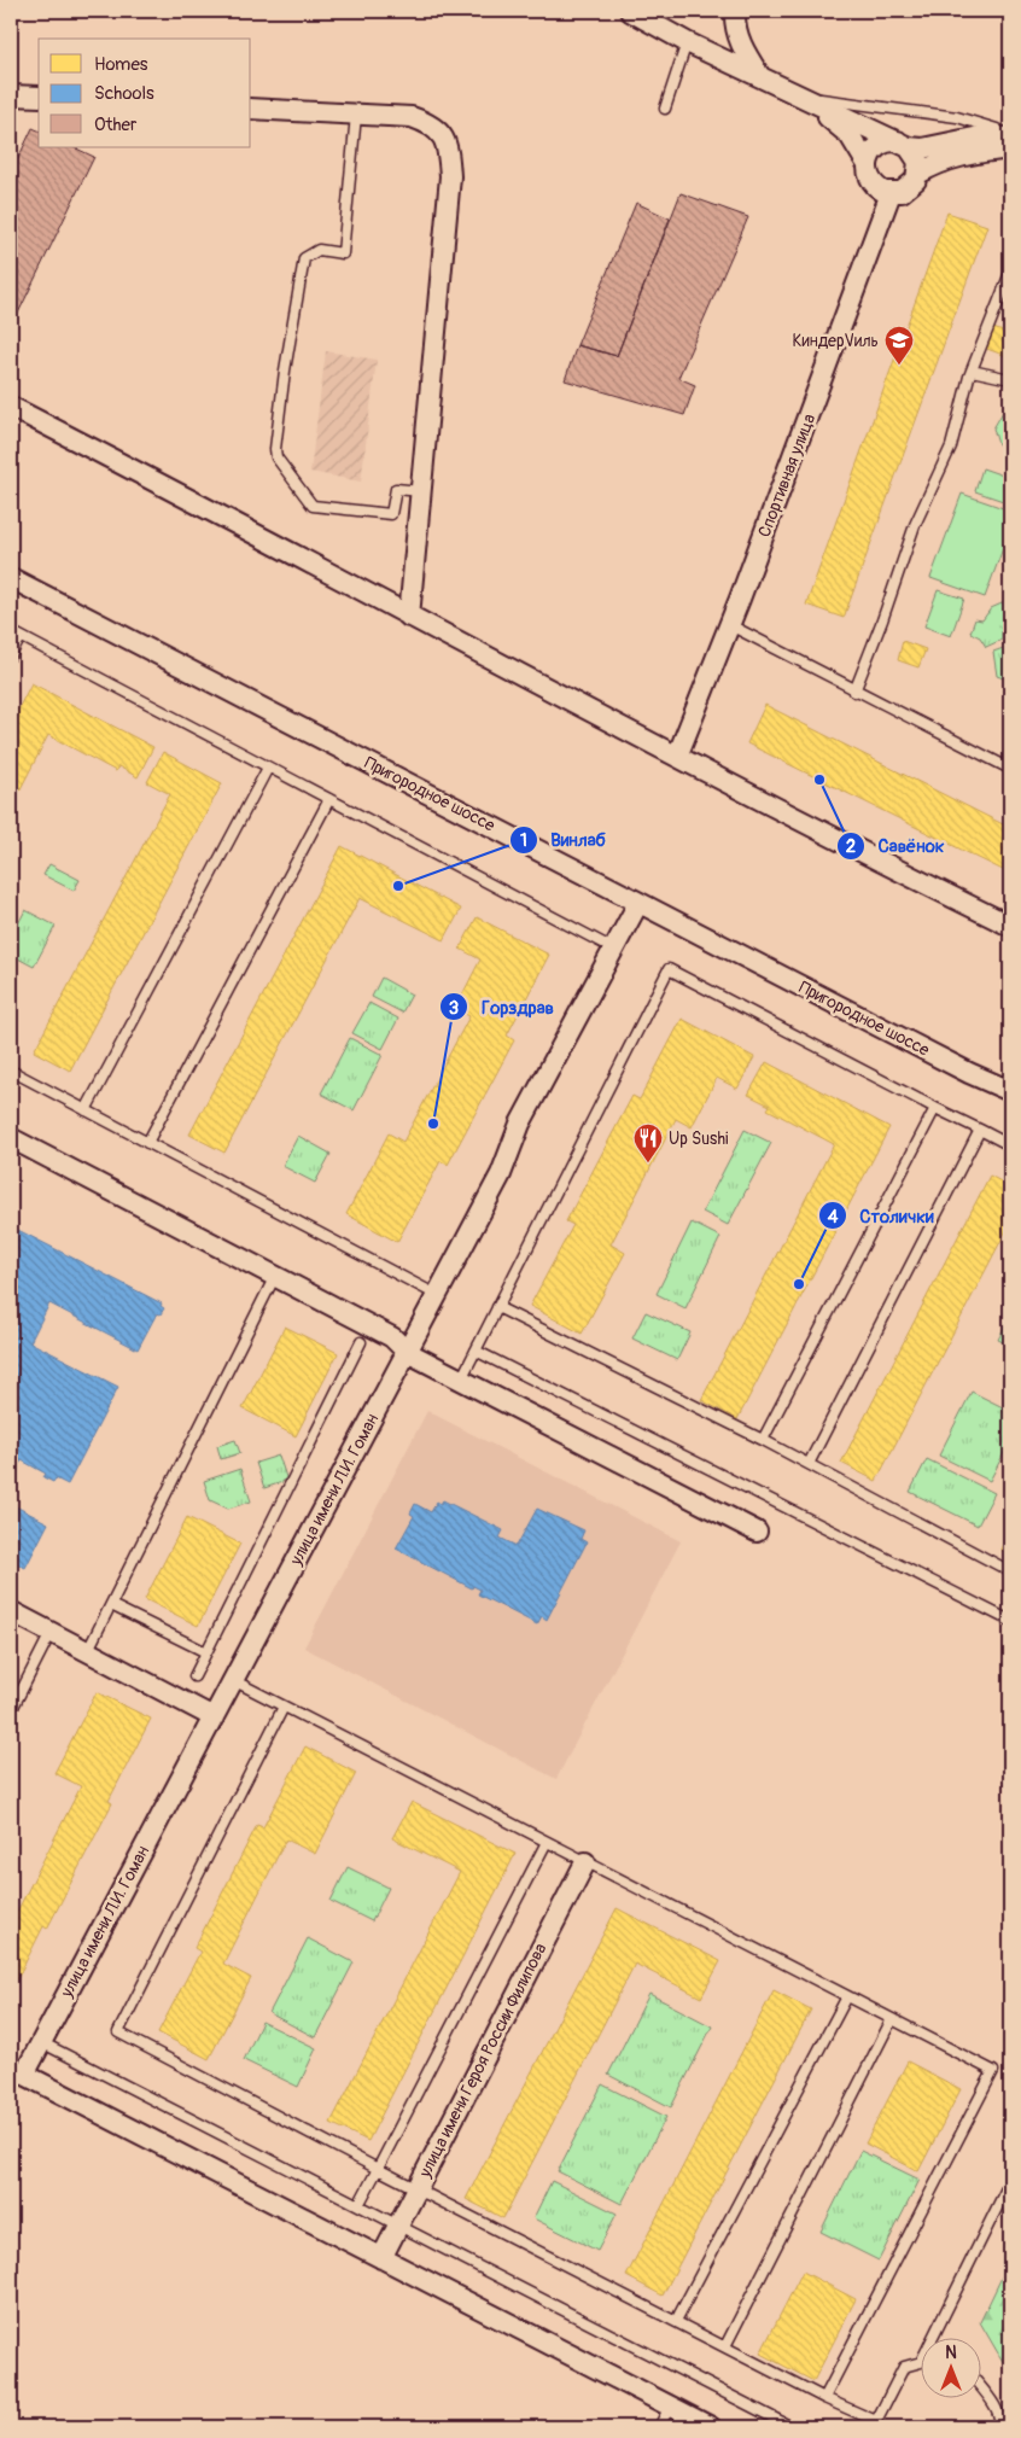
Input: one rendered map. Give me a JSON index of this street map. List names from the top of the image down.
{
  "streets": {
    "street": [
      "Спортивная улица",
      "Пригородное шоссе",
      "улица имени Л.И. Гоман",
      "улица имени Героя России Филипова"
    ]
  },
  "crossings": [
    ["Пригородное шоссе", "улица имени Л.И. Гоман"]
  ],
  "places": {
    "school or university": ["КиндерVиль"],
    "other": [
      "Савёнок",
      "Винлаб",
      "Горздрав",
      "Столички"
    ],
    "restaurant": ["Up Sushi"]
  },
  "legend": ["Homes", "Schools", "Other"],
  "north": "top"
}
